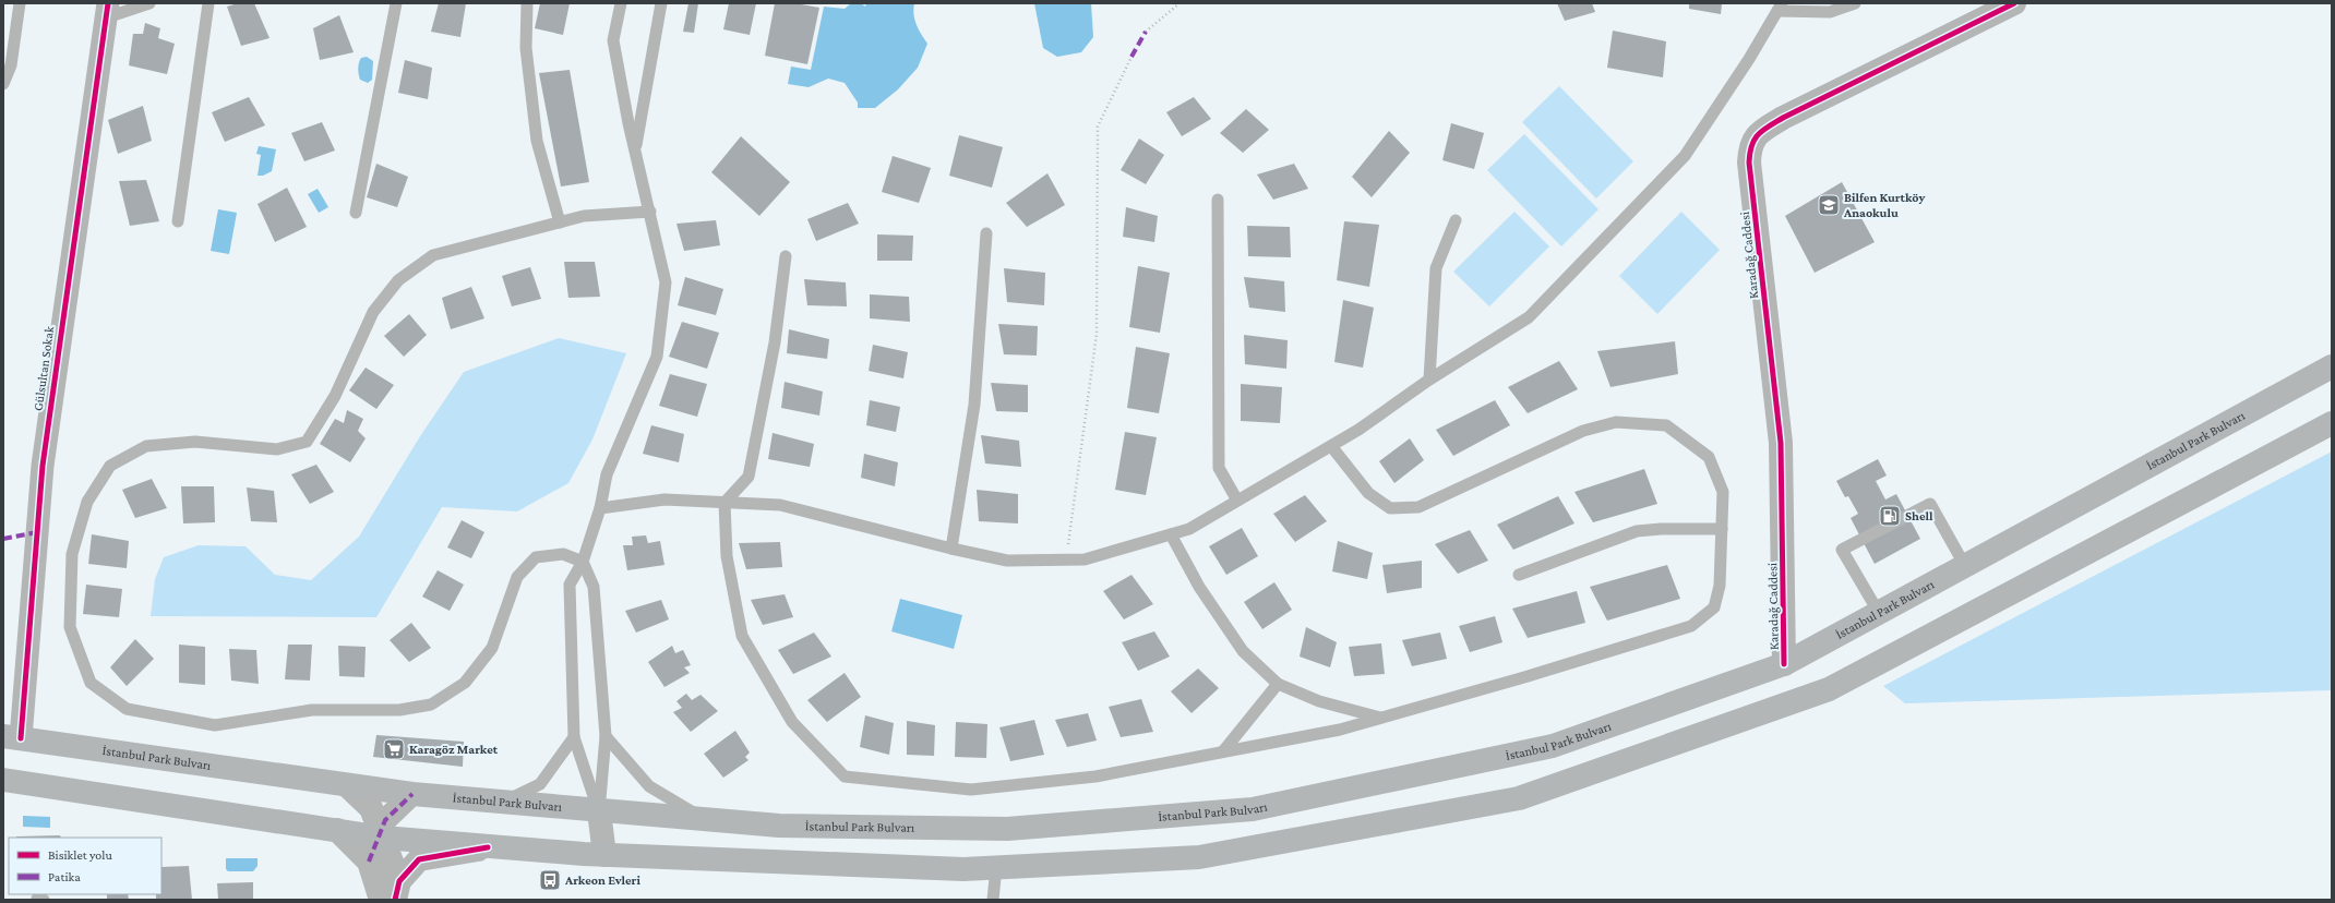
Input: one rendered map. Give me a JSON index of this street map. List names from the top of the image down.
{
  "streets": {
    "highway": ["İstanbul Park Bulvarı"],
    "street": ["Karadağ Caddesi", "Gülsultan Sokak"]
  },
  "crossings": [
    ["Karadağ Caddesi", "İstanbul Park Bulvarı"],
    ["Gülsultan Sokak", "İstanbul Park Bulvarı"]
  ],
  "places": {
    "school or university": ["Bilfen Kurtköy Anaokulu"],
    "fuel station": ["Shell"],
    "supermarket": ["Karagöz Market"],
    "bus stop": ["Arkeon Evleri"]
  },
  "legend": ["Bisiklet yolu", "Patika"]
}
